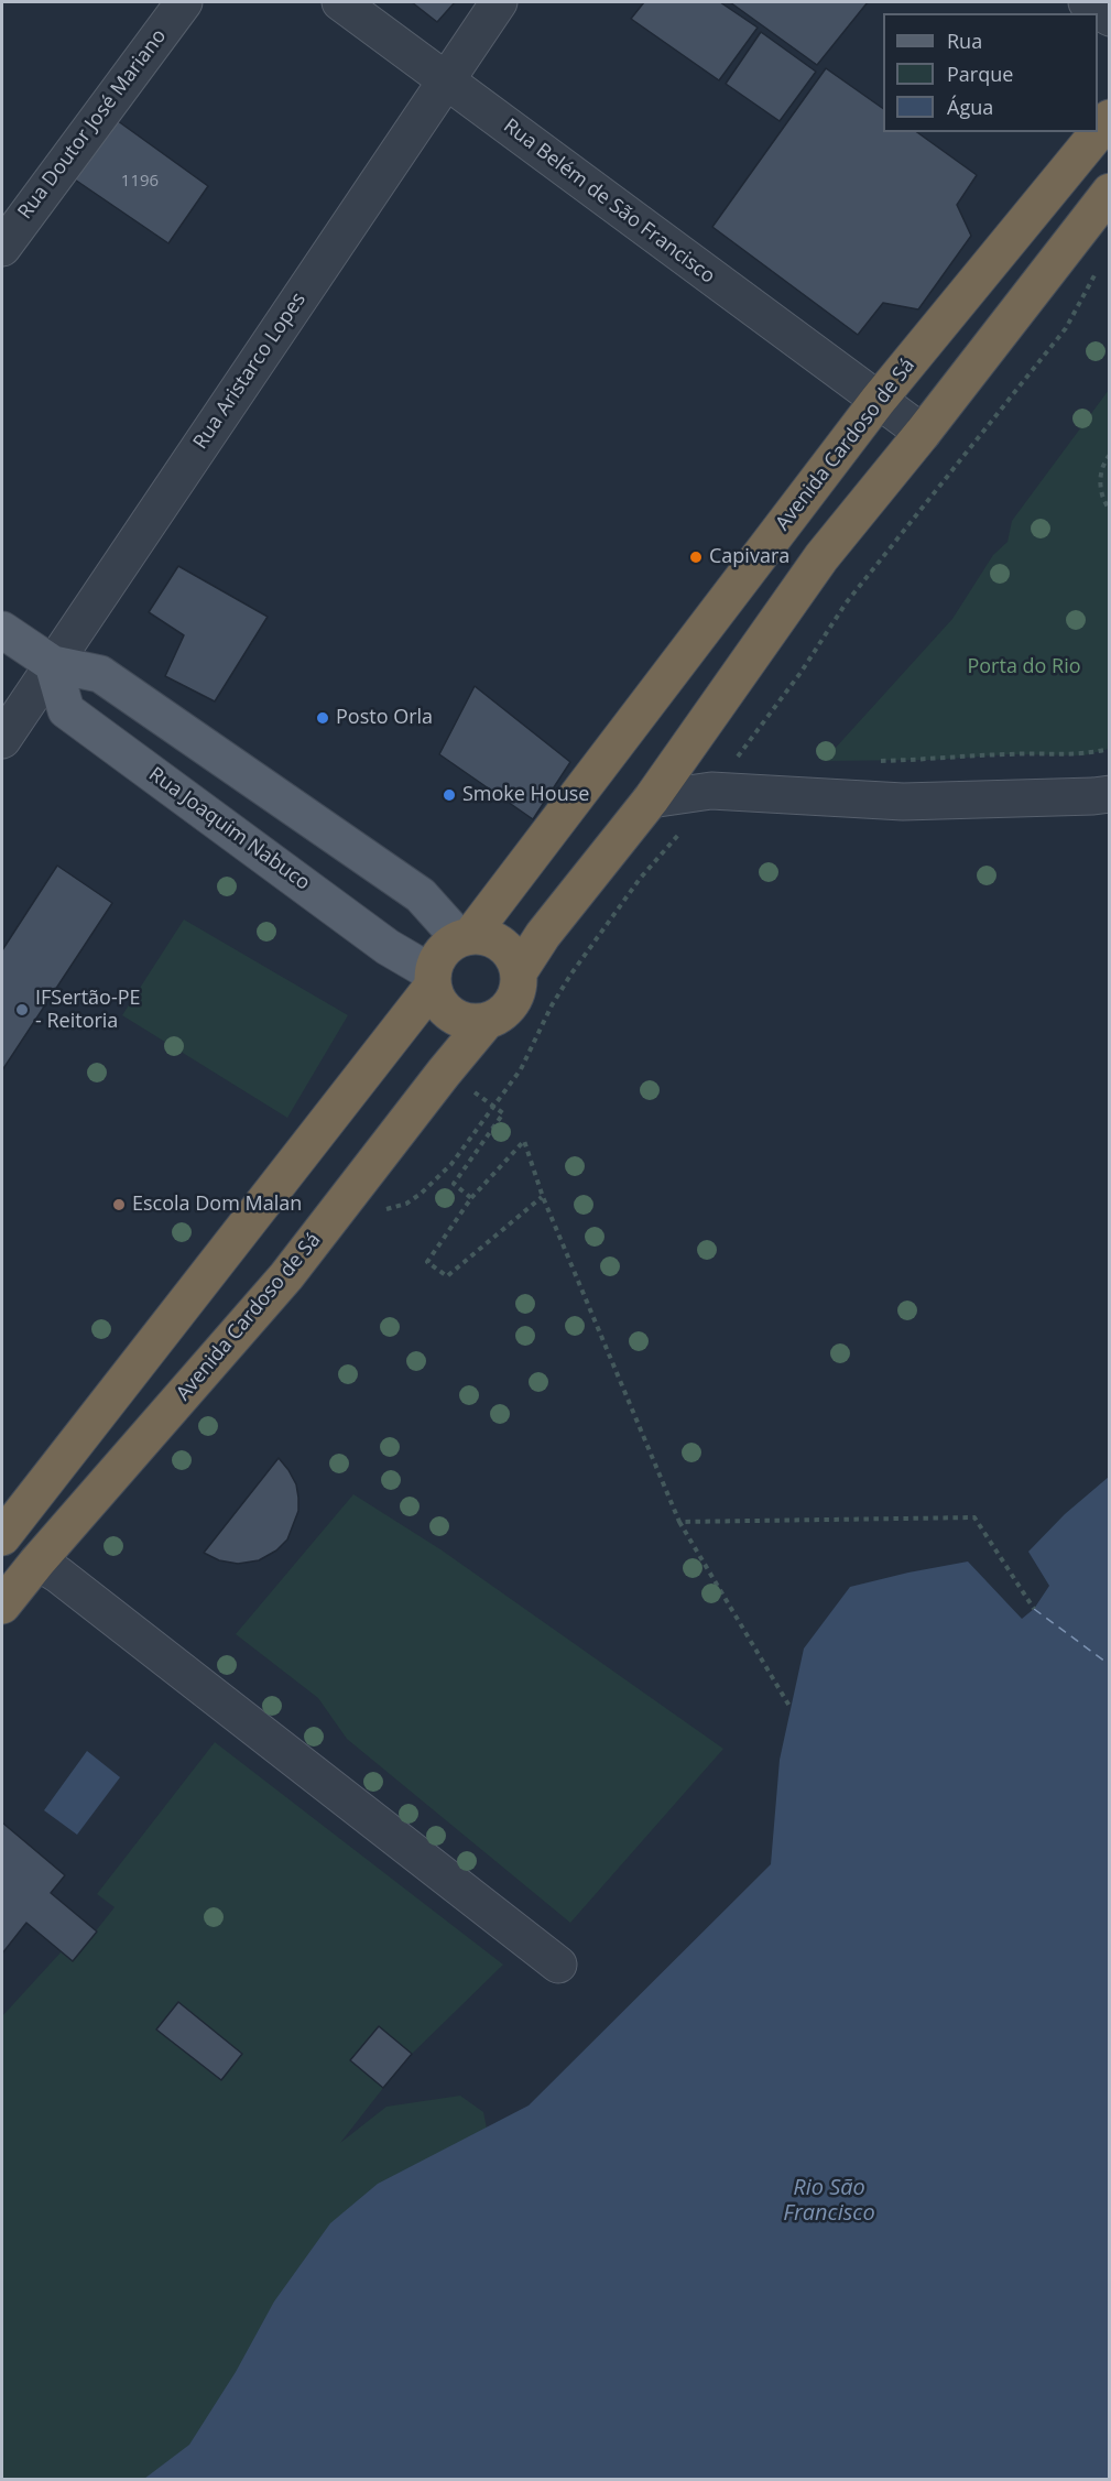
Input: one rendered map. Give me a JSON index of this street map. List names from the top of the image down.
{
  "streets": {
    "highway": ["Avenida Cardoso de Sá"],
    "main road": ["Rua Joaquim Nabuco"],
    "street": ["Rua Doutor José Mariano", "Rua Belém de São Francisco", "Rua Aristarco Lopes"]
  },
  "crossings": [
    ["Rua Belém de São Francisco", "Rua Aristarco Lopes"],
    ["Rua Belém de São Francisco", "Avenida Cardoso de Sá"],
    ["Rua Aristarco Lopes", "Rua Joaquim Nabuco"],
    ["Avenida Cardoso de Sá", "Rua Joaquim Nabuco"]
  ],
  "water": ["Rio São Francisco"],
  "parks": ["Porta do Rio"],
  "places": [
    "Capivara",
    "Posto Orla",
    "Smoke House",
    "IFSertão-PE - Reitoria",
    "Escola Dom Malan"
  ],
  "house_numbers": ["1196"],
  "legend": ["Rua", "Parque", "Água"]
}
